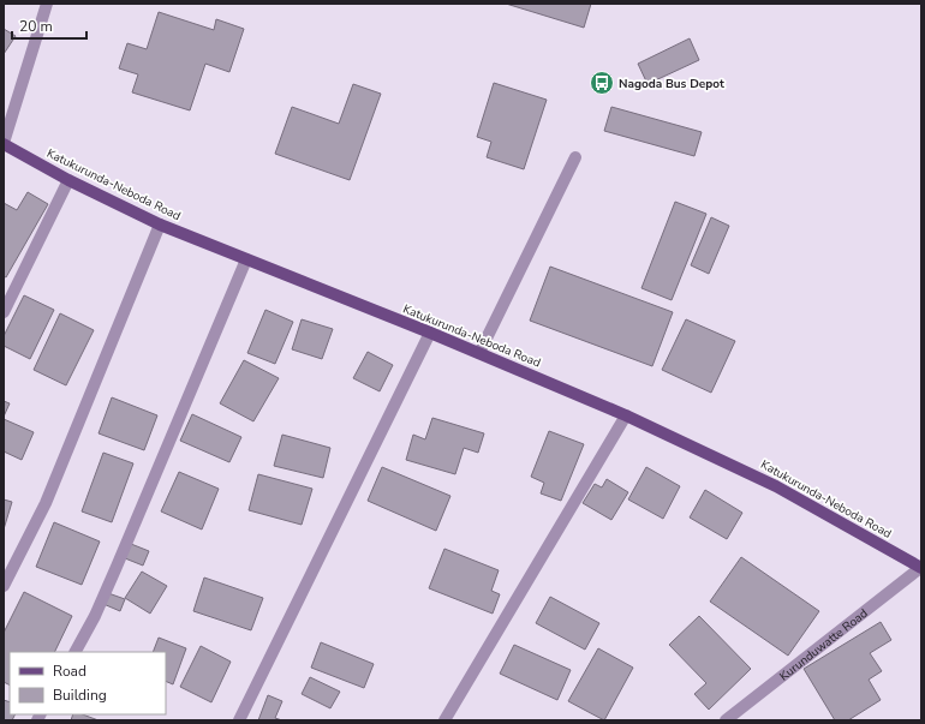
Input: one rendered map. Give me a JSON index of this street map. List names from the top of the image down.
{
  "streets": {
    "main road": ["Katukurunda-Neboda Road"],
    "street": ["Kurunduwatte Road"]
  },
  "crossings": [
    ["Katukurunda-Neboda Road", "Kurunduwatte Road"]
  ],
  "places": {
    "bus stop": ["Nagoda Bus Depot"]
  },
  "legend": ["Road", "Building"],
  "scale_bar": "20 m"
}
